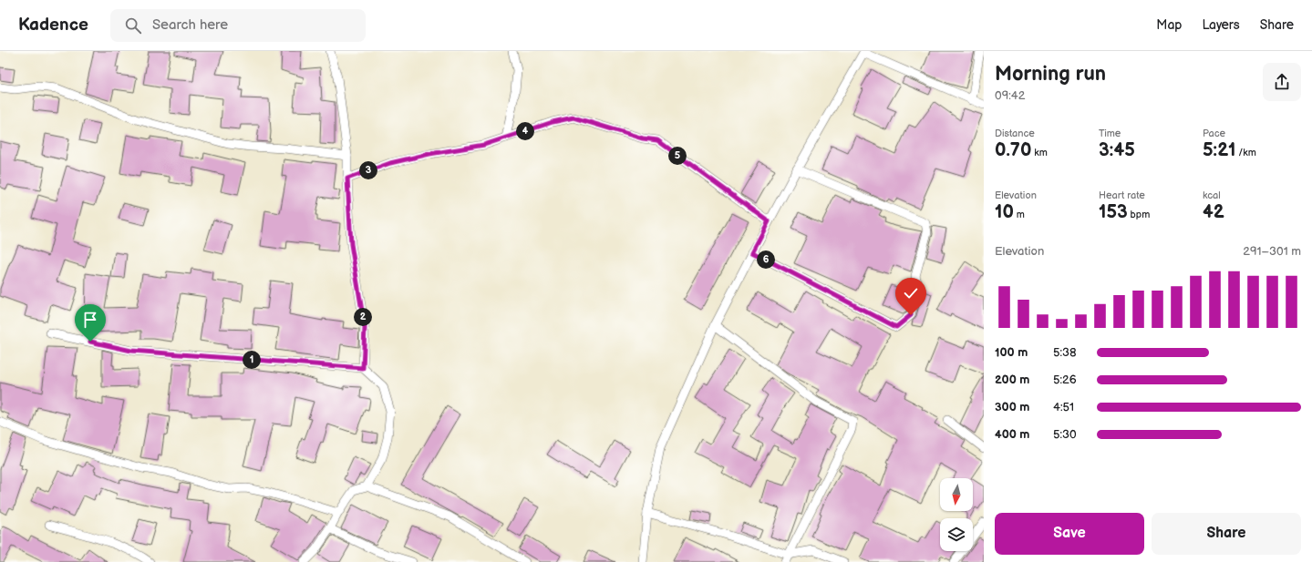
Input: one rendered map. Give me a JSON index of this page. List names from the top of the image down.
{
  "north": "bottom",
  "page": {
    "header": "Kadence",
    "search": "Search here",
    "nav": ["Map", "Layers", "Share"],
    "heading": ["Morning run", "09:42"],
    "stats": [
      ["Distance", "0.70 km"],
      ["Time", "3:45"],
      ["Pace", "5:21 /km"],
      ["Elevation", "10 m"],
      ["Heart rate", "153 bpm"],
      ["kcal", "42"]
    ],
    "pins": [
      "4",
      "5",
      "3",
      "6",
      "2",
      "1"
    ],
    "chart": ["Elevation", "291–301 m"],
    "list": [
      {
        "name": "100 m",
        "note": "5:38"
      },
      {
        "name": "200 m",
        "note": "5:26"
      },
      {
        "name": "300 m",
        "note": "4:51"
      },
      {
        "name": "400 m",
        "note": "5:30"
      }
    ],
    "buttons": ["Save", "Share"]
  }
}
